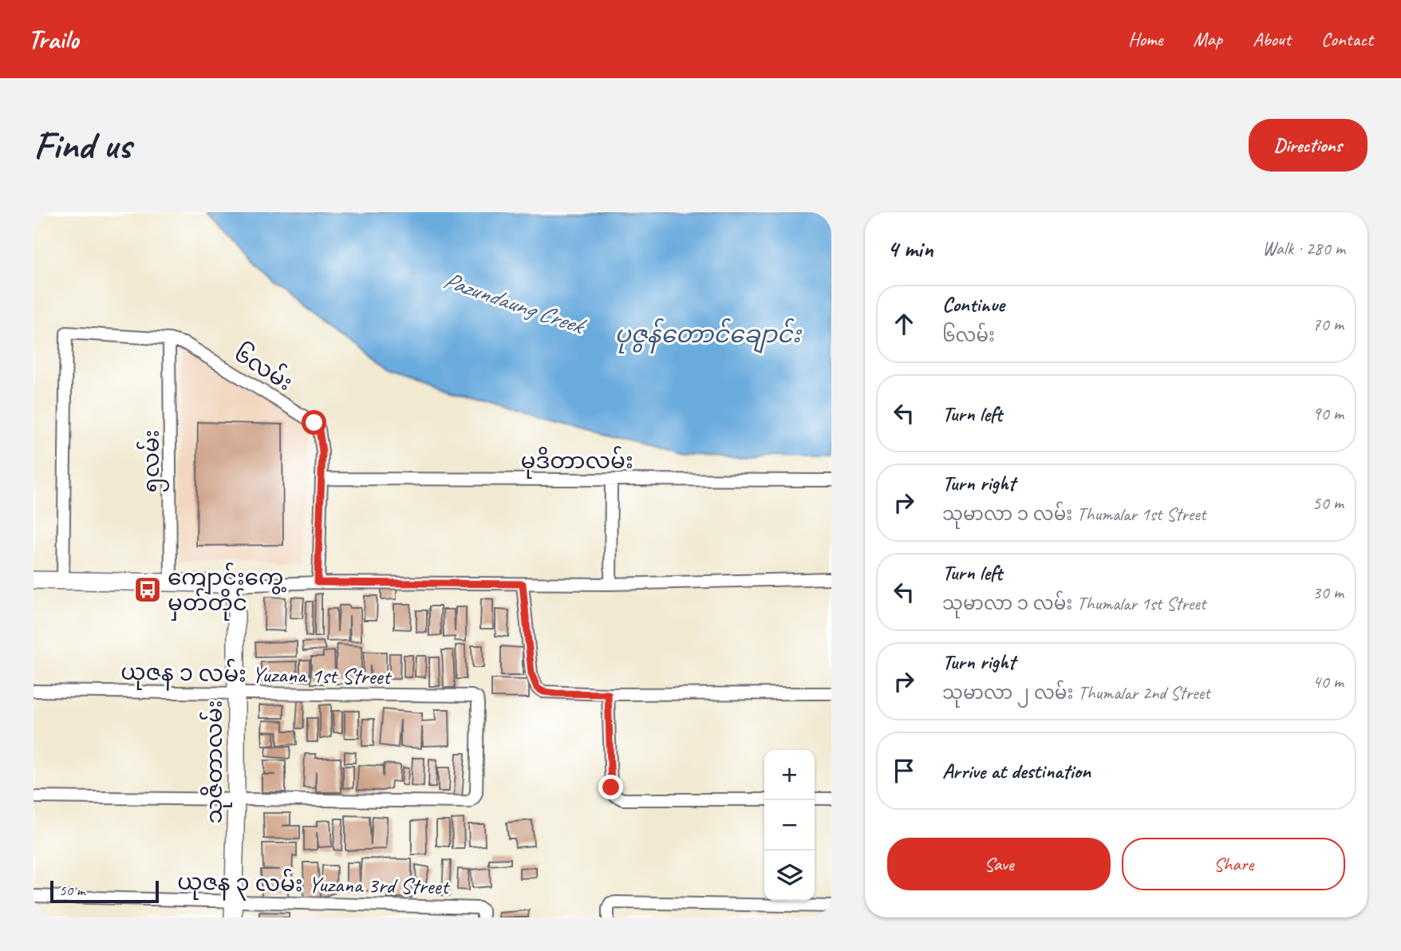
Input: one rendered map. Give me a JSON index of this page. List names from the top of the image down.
{
  "streets": {
    "main road": ["သုဇိတာလမ်း"],
    "street": [
      "၆လမ်း",
      "မုဒိတာလမ်း",
      "၅လမ်း",
      "ယုဇန ၁ လမ်း Yuzana 1st Street",
      "ယုဇန ၃ လမ်း Yuzana 3rd Street"
    ]
  },
  "crossings": [
    ["၆လမ်း", "မုဒိတာလမ်း"],
    ["၆လမ်း", "၅လမ်း"],
    ["ယုဇန ၁ လမ်း Yuzana 1st Street", "သုဇိတာလမ်း"],
    ["သုဇိတာလမ်း", "ယုဇန ၃ လမ်း Yuzana 3rd Street"]
  ],
  "water": ["Pazundaung Creek", "ပုဇွန်တောင်ချောင်း"],
  "places": {
    "bus stop": ["ကျောင်းကွေ့ မှတ်တိုင်"]
  },
  "scale_bar": "50 m",
  "page": {
    "header": "Trailo",
    "nav": [
      "Home",
      "Map",
      "About",
      "Contact"
    ],
    "buttons": [
      "Directions",
      ["Save", "Share"]
    ],
    "title": "Find us",
    "heading": ["4 min", "Walk · 280 m"],
    "list": [
      ["Continue", "၆လမ်း", "70 m"],
      ["Turn left", "90 m"],
      ["Turn right", "သုမာလာ ၁ လမ်း Thumalar 1st Street", "50 m"],
      ["Turn left", "သုမာလာ ၁ လမ်း Thumalar 1st Street", "30 m"],
      ["Turn right", "သုမာလာ ၂ လမ်း Thumalar 2nd Street", "40 m"],
      "Arrive at destination"
    ],
    "map_buttons": ["+", "−"],
    "scale": "50 m"
  }
}
